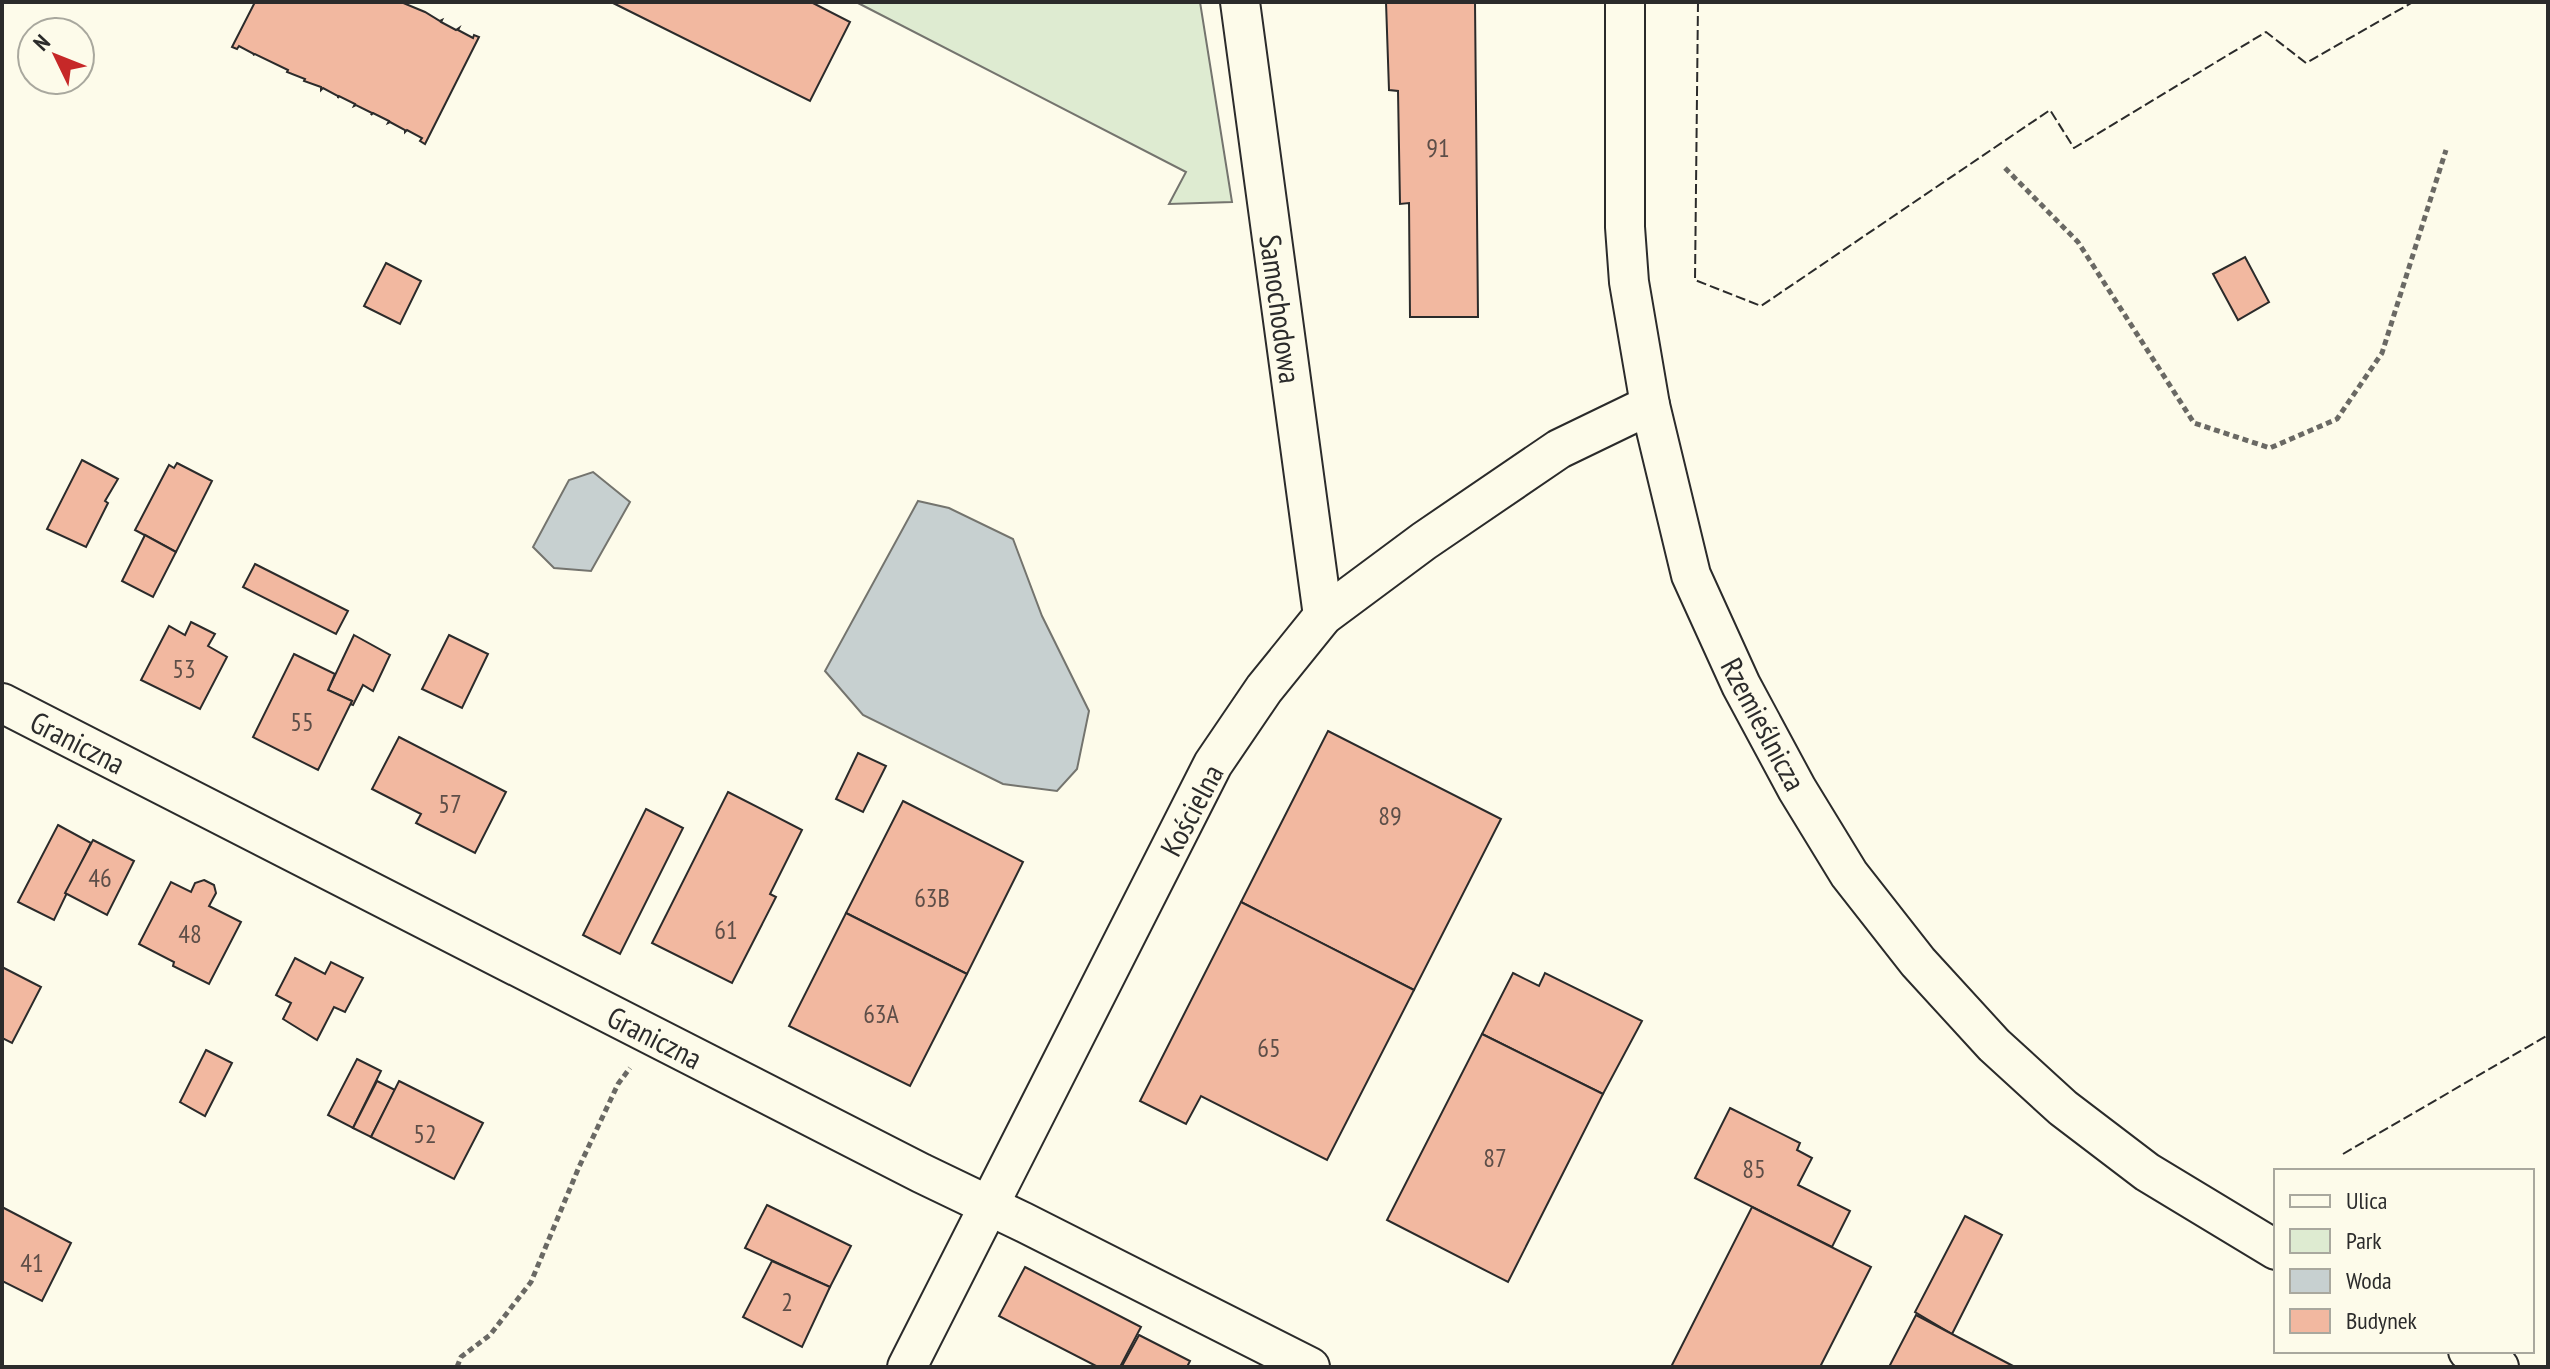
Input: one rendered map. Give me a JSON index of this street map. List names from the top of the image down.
{
  "streets": {
    "street": [
      "Samochodowa",
      "Rzemieślnicza",
      "Graniczna",
      "Kościelna"
    ]
  },
  "crossings": [
    ["Samochodowa", "Kościelna"],
    ["Rzemieślnicza", "Kościelna"],
    ["Graniczna", "Kościelna"]
  ],
  "house_numbers": [
    "91",
    "53",
    "55",
    "57",
    "89",
    "46",
    "63B",
    "61",
    "48",
    "63A",
    "65",
    "52",
    "87",
    "85",
    "41",
    "2"
  ],
  "legend": [
    "Ulica",
    "Park",
    "Woda",
    "Budynek"
  ],
  "north": "top left"
}
